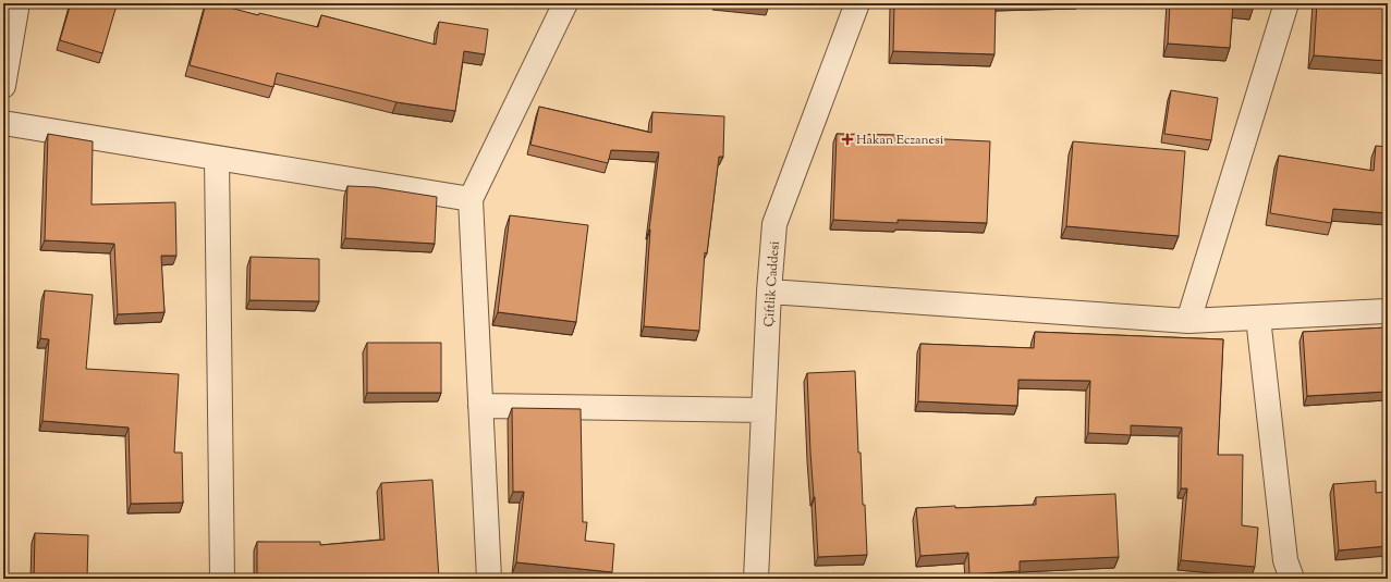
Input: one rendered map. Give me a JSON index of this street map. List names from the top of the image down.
{
  "streets": {
    "street": ["Çiftlik Caddesi"]
  },
  "places": {
    "health": ["Hakan Eczanesi"]
  }
}
